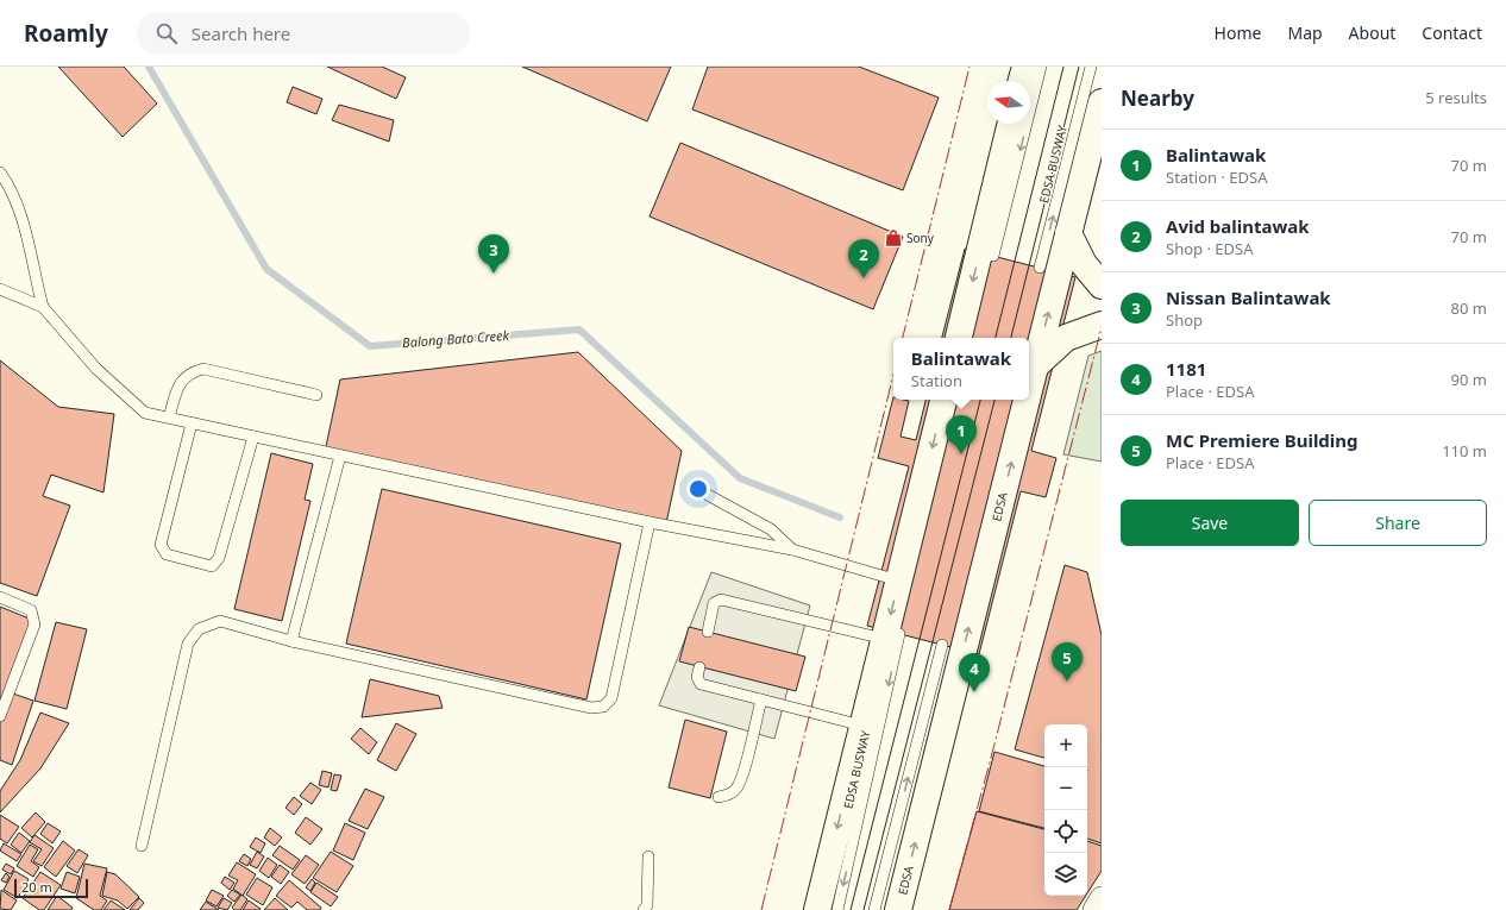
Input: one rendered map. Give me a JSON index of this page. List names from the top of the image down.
{
  "streets": {
    "main road": ["EDSA"],
    "lane": ["EDSA BUSWAY"]
  },
  "water": ["Balong Bato Creek"],
  "places": {
    "shop": ["Sony"]
  },
  "scale_bar": "20 m",
  "north": "left",
  "page": {
    "header": "Roamly",
    "search": "Search here",
    "nav": [
      "Home",
      "Map",
      "About",
      "Contact"
    ],
    "heading": ["Nearby", "5 results"],
    "list": [
      {
        "mark": "1",
        "name": "Balintawak",
        "note": "Station · EDSA",
        "value": "70 m"
      },
      {
        "mark": "2",
        "name": "Avid balintawak",
        "note": "Shop · EDSA",
        "value": "70 m"
      },
      {
        "mark": "3",
        "name": "Nissan Balintawak",
        "note": "Shop",
        "value": "80 m"
      },
      {
        "mark": "4",
        "name": "1181",
        "note": "Place · EDSA",
        "value": "90 m"
      },
      {
        "mark": "5",
        "name": "MC Premiere Building",
        "note": "Place · EDSA",
        "value": "110 m"
      }
    ],
    "pins": [
      "3",
      "2",
      "1",
      "5",
      "4"
    ],
    "popup": ["Balintawak", "Station"],
    "buttons": ["Save", "Share"],
    "map_buttons": ["+", "−"],
    "scale": "20 m"
  }
}
